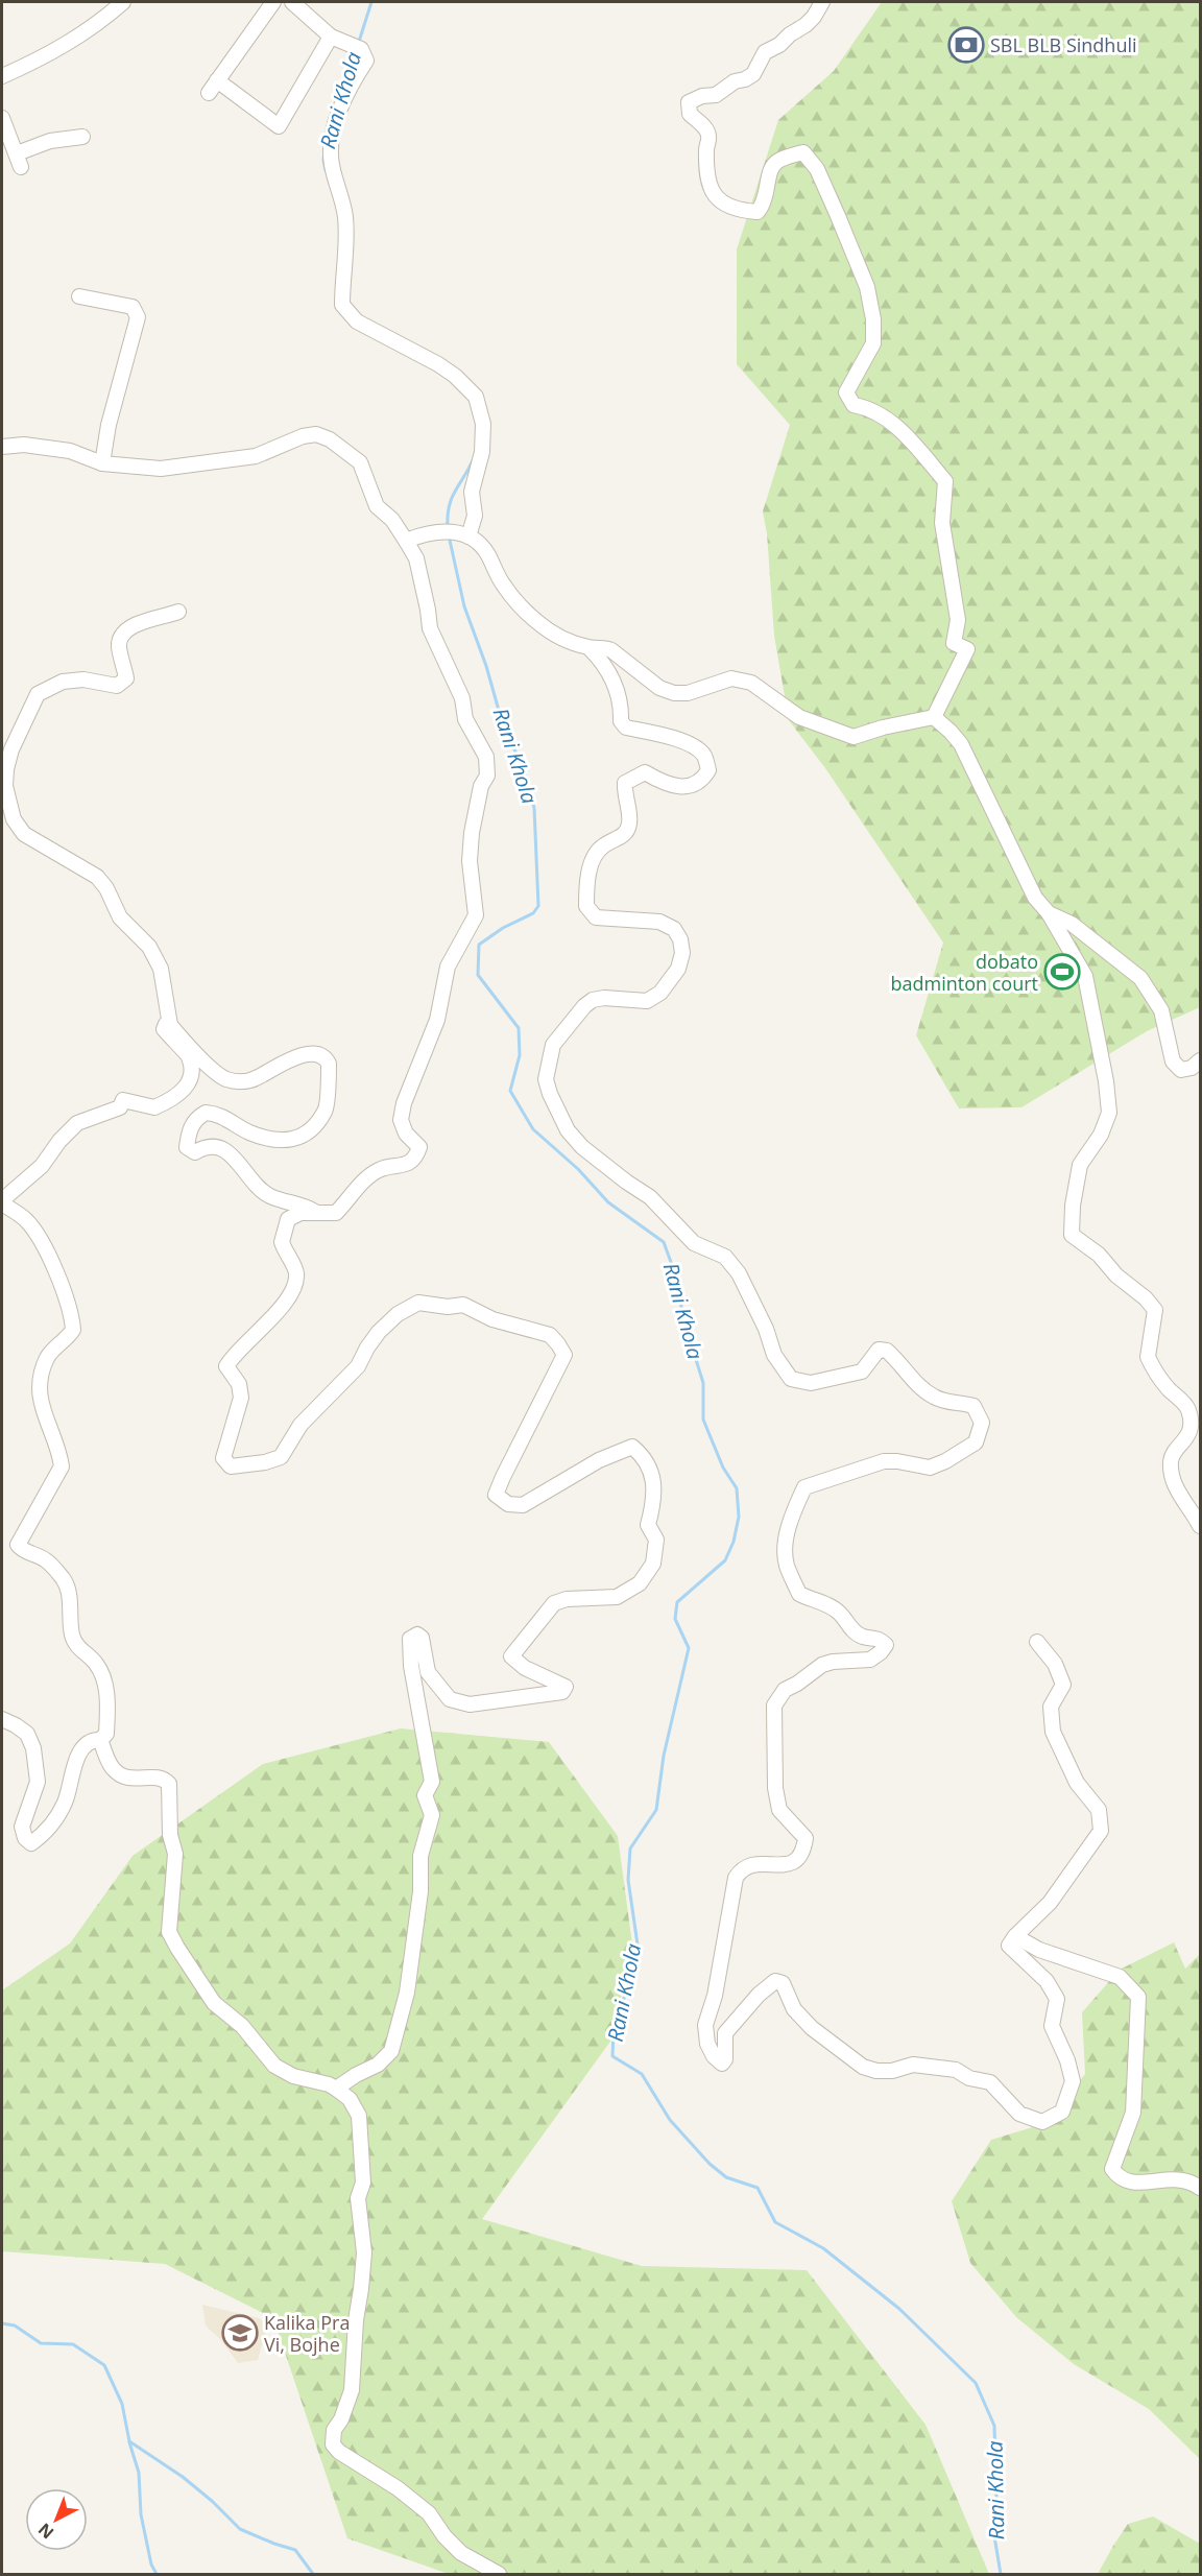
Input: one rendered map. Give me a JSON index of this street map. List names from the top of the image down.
{
  "water": ["Rani Khola"],
  "places": {
    "bank": ["SBL BLB Sindhuli"],
    "sports": ["dobato badminton court"],
    "school or university": ["Kalika Pra Vi, Bojhe"]
  },
  "north": "bottom left"
}
